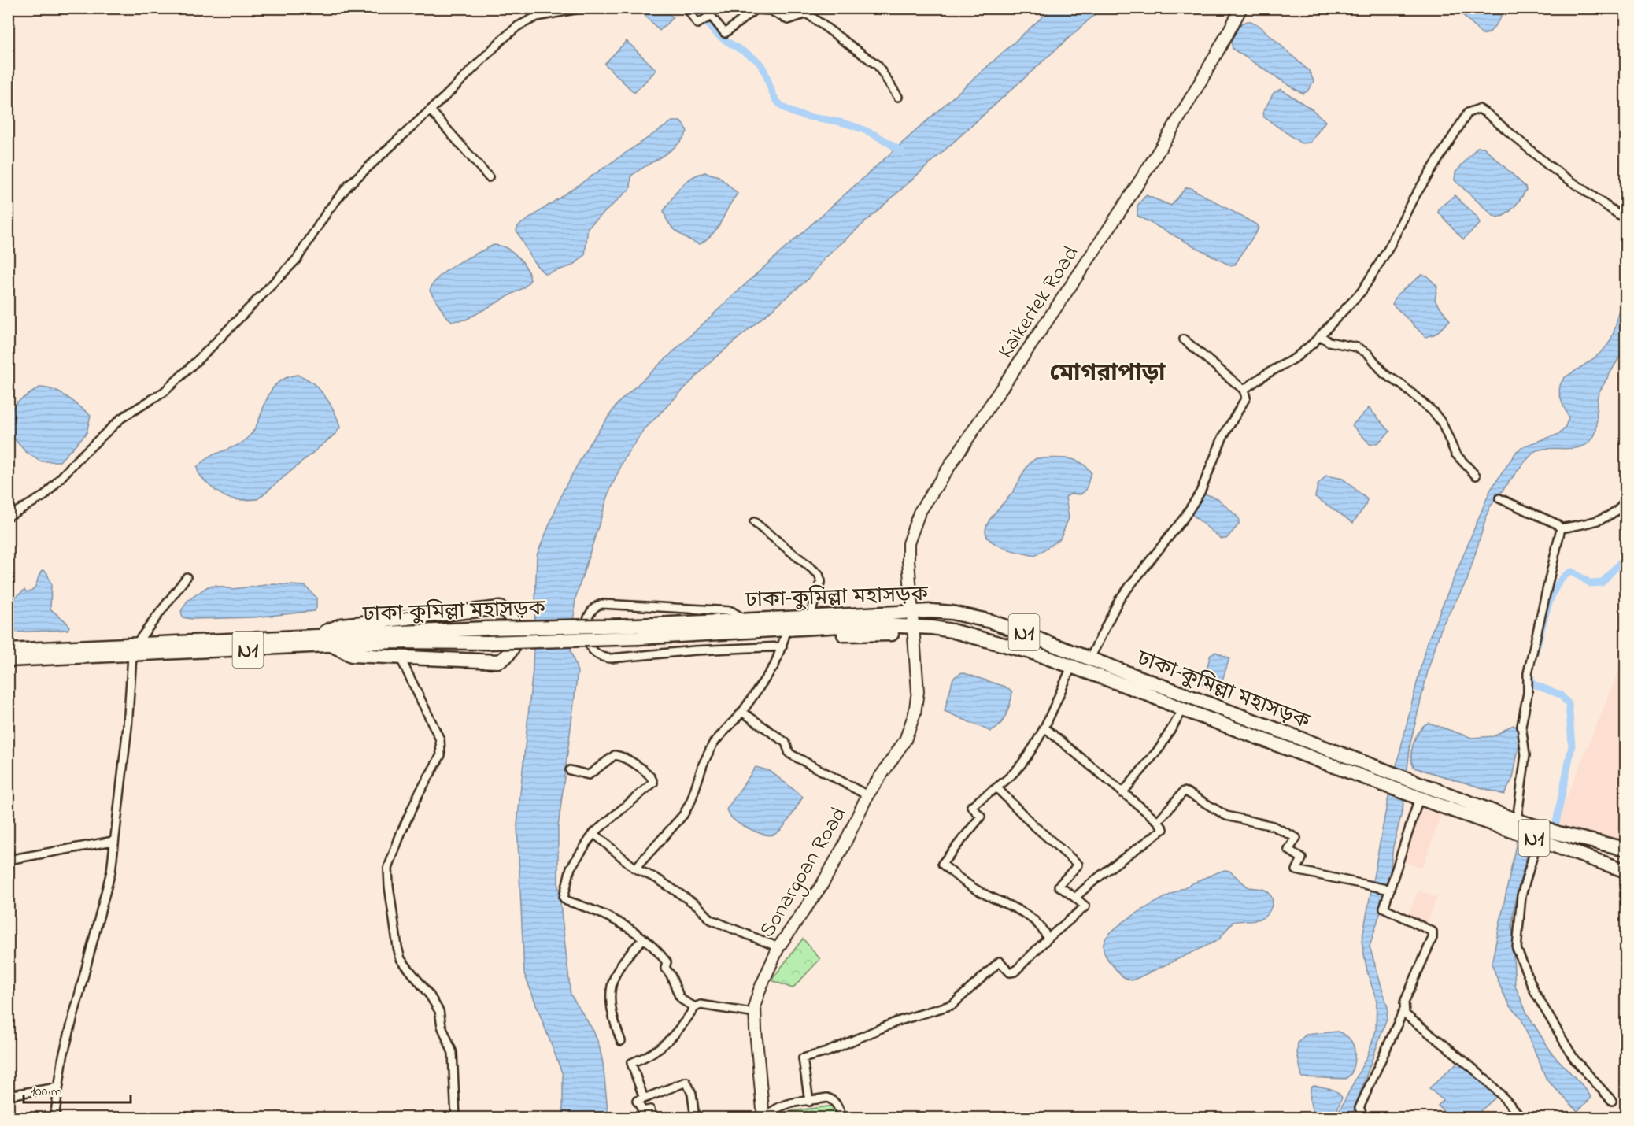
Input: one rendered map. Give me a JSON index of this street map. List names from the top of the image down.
{
  "streets": {
    "highway": ["ঢাকা–কুমিল্লা মহাসড়ক", "N1"],
    "main road": ["Kaikertek Road", "Sonargoan Road"]
  },
  "crossings": [
    ["Kaikertek Road", "ঢাকা–কুমিল্লা মহাসড়ক"],
    ["Kaikertek Road", "Sonargoan Road"],
    ["ঢাকা–কুমিল্লা মহাসড়ক", "N1"],
    ["ঢাকা–কুমিল্লা মহাসড়ক", "Sonargoan Road"]
  ],
  "districts": ["মোগরাপাড়া"],
  "scale_bar": "100 m"
}
